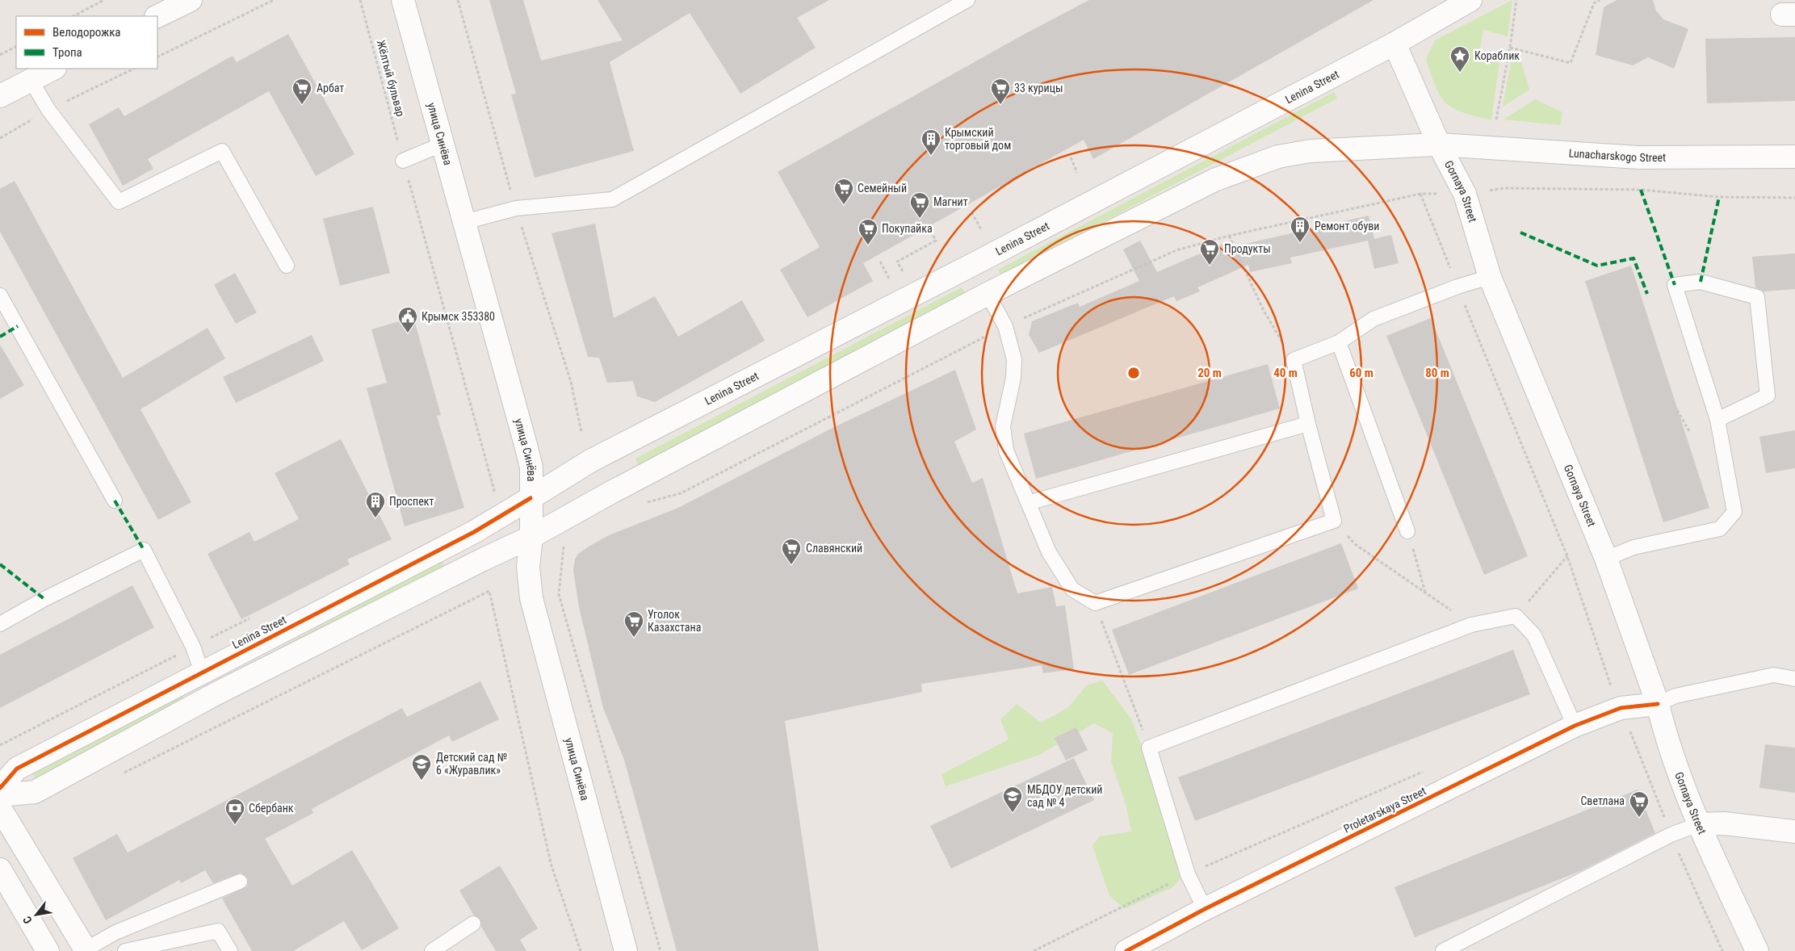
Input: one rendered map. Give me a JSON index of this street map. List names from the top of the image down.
{
  "streets": {
    "main road": [
      "Lenina Street",
      "улица Синёва",
      "Lunacharskogo Street",
      "Gornaya Street",
      "Proletarskaya Street"
    ],
    "path": ["Жёлтый бульвар"]
  },
  "crossings": [
    ["Lenina Street", "улица Синёва"],
    ["Lenina Street", "Gornaya Street"],
    ["Lunacharskogo Street", "Gornaya Street"],
    ["Gornaya Street", "Proletarskaya Street"]
  ],
  "places": {
    "place": ["Кораблик"],
    "supermarket": [
      "Арбат",
      "33 курицы",
      "Семейный",
      "Магнит",
      "Покупайка",
      "Продукты",
      "Славянский",
      "Уголок Казахстана",
      "Светлана"
    ],
    "building": ["Крымский торговый дом", "Ремонт обуви", "Проспект"],
    "public building": ["Крымск 353380"],
    "school or university": ["Детский сад № 6 «Журавлик»", "МБДОУ детский сад № 4"],
    "bank": ["Сбербанк"]
  },
  "legend": ["Велодорожка", "Тропа"],
  "north": "bottom left",
  "rings": [
    "20 m",
    "40 m",
    "60 m",
    "80 m"
  ]
}
